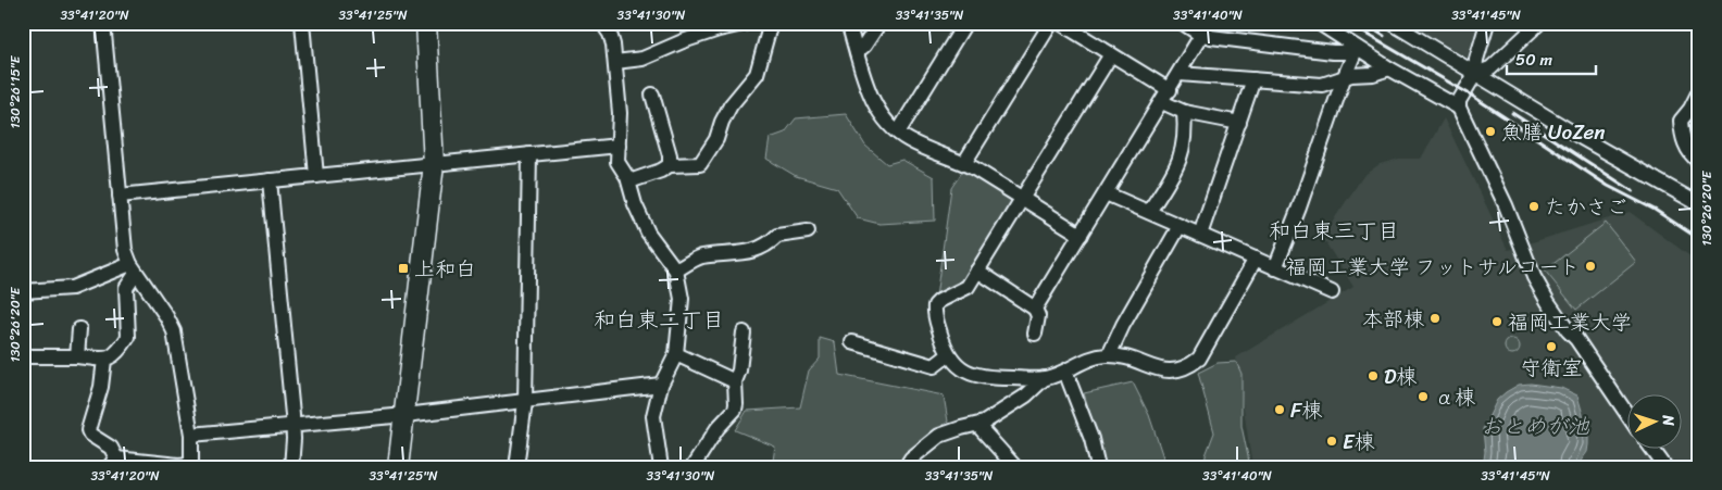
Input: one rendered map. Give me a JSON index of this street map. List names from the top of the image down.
{
  "districts": ["和白東三丁目", "和白東二丁目"],
  "water": ["おとめが池"],
  "places": {
    "other": [
      "魚膳 UoZen",
      "たかさご",
      "福岡工業大学 フットサルコート",
      "本部棟",
      "福岡工業大学",
      "守衛室",
      "D棟",
      "α棟",
      "F棟",
      "E棟"
    ],
    "transit": ["上和白"]
  },
  "scale_bar": "50 m",
  "north": "right",
  "coordinates": [
    "33°41'20\"N",
    "33°41'25\"N",
    "33°41'30\"N",
    "33°41'35\"N",
    "33°41'40\"N",
    "33°41'45\"N",
    "130°26'15\"E",
    "130°26'20\"E"
  ]
}
